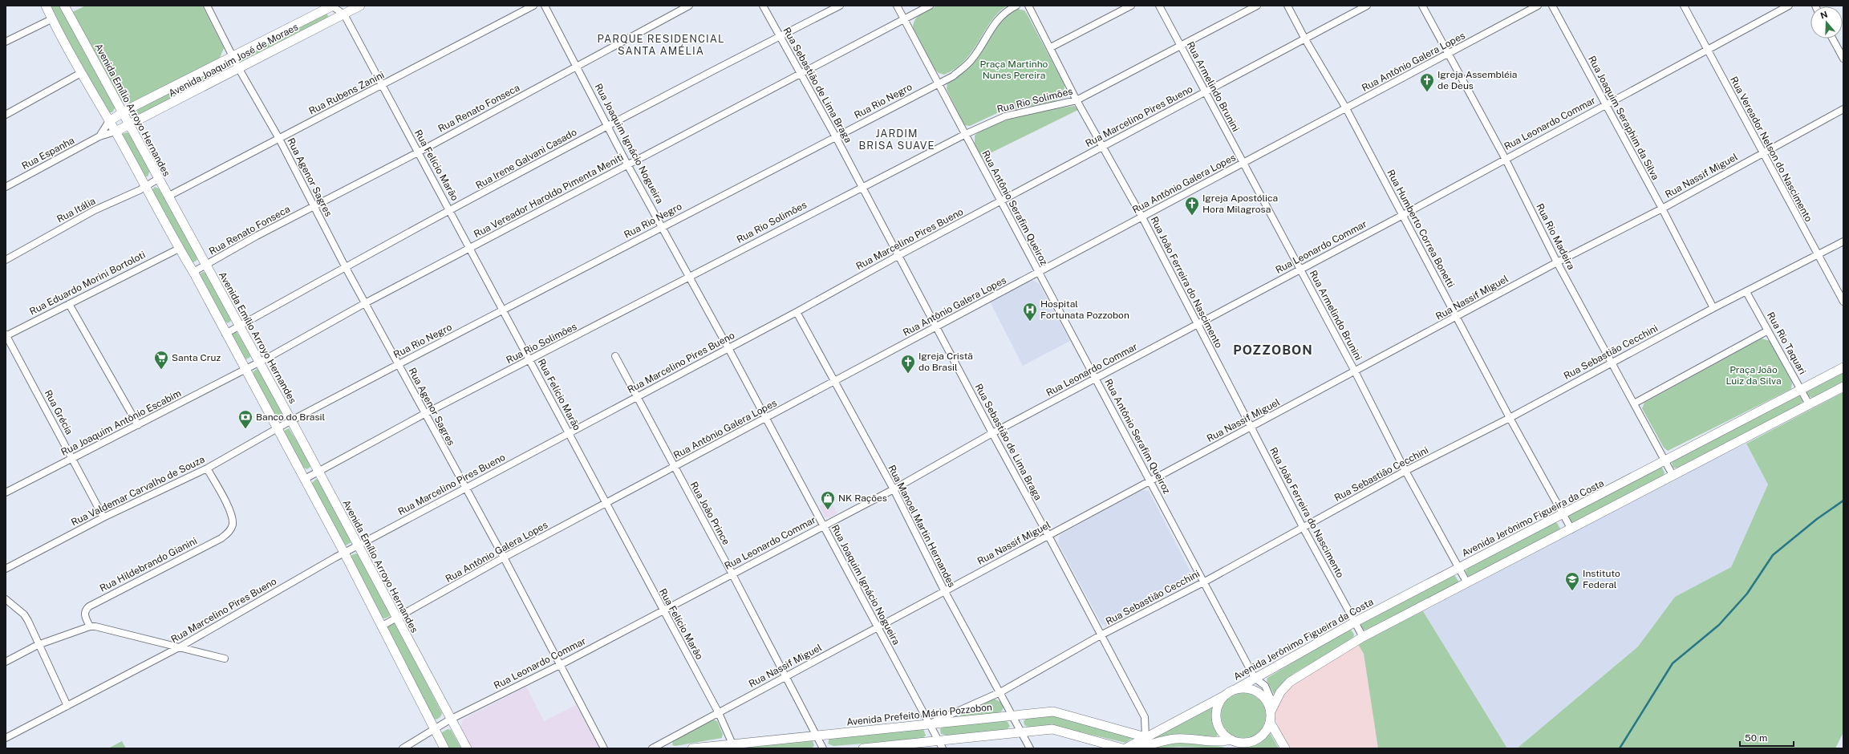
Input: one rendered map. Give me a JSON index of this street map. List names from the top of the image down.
{
  "streets": {
    "main road": [
      "Avenida Joaquim José de Moraes",
      "Avenida Emílio Arroyo Hernandes",
      "Avenida Jerônimo Figueira da Costa",
      "Avenida Prefeito Mário Pozzobon"
    ],
    "street": [
      "Rua Antônio Galera Lopes",
      "Rua Sebastião de Lima Braga",
      "Rua Armelindo Brunini",
      "Rua Rubens Zanini",
      "Rua Rio Solimões",
      "Rua Rio Negro",
      "Rua Renato Fonseca",
      "Rua Marcelino Pires Bueno",
      "Rua Joaquim Seraphim da Silva",
      "Rua Leonardo Commar",
      "Rua Joaquim Ignácio Nogueira",
      "Rua Vereador Nelson do Nascimento",
      "Rua Espanha",
      "Rua Irene Galvani Casado",
      "Rua Felício Marão",
      "Rua Nassif Miguel",
      "Rua Agenor Sagres",
      "Rua Vereador Haroldo Pimenta Meniti",
      "Rua Antônio Serafim Queiroz",
      "Rua Itália",
      "Rua Humberto Correa Bonetti",
      "Rua Rio Madeira",
      "Rua João Ferreira do Nascimento",
      "Rua Eduardo Morini Bortoloti",
      "Rua Rio Taquari",
      "Rua Sebastião Cecchini",
      "Rua Grécia",
      "Rua Joaquim Antônio Escabim",
      "Rua Valdemar Carvalho de Souza",
      "Rua João Prince",
      "Rua Manoel Martin Hernandes",
      "Rua Hildebrando Gianini"
    ]
  },
  "crossings": [
    ["Avenida Joaquim José de Moraes", "Avenida Emílio Arroyo Hernandes"],
    ["Avenida Joaquim José de Moraes", "Rua Espanha"],
    ["Avenida Joaquim José de Moraes", "Rua Felício Marão"],
    ["Avenida Joaquim José de Moraes", "Rua Agenor Sagres"],
    ["Rua Antônio Galera Lopes", "Rua Sebastião de Lima Braga"],
    ["Rua Antônio Galera Lopes", "Rua Armelindo Brunini"],
    ["Rua Antônio Galera Lopes", "Avenida Emílio Arroyo Hernandes"],
    ["Rua Antônio Galera Lopes", "Rua Joaquim Ignácio Nogueira"],
    ["Rua Antônio Galera Lopes", "Rua Felício Marão"],
    ["Rua Antônio Galera Lopes", "Rua Agenor Sagres"],
    ["Rua Antônio Galera Lopes", "Rua Antônio Serafim Queiroz"],
    ["Rua Antônio Galera Lopes", "Rua Humberto Correa Bonetti"],
    ["Rua Antônio Galera Lopes", "Rua Rio Madeira"],
    ["Rua Antônio Galera Lopes", "Rua João Ferreira do Nascimento"],
    ["Rua Antônio Galera Lopes", "Rua João Prince"],
    ["Rua Antônio Galera Lopes", "Rua Manoel Martin Hernandes"],
    ["Rua Sebastião de Lima Braga", "Rua Rio Solimões"],
    ["Rua Sebastião de Lima Braga", "Rua Rio Negro"],
    ["Rua Sebastião de Lima Braga", "Rua Marcelino Pires Bueno"],
    ["Rua Sebastião de Lima Braga", "Rua Leonardo Commar"],
    ["Rua Sebastião de Lima Braga", "Rua Irene Galvani Casado"],
    ["Rua Sebastião de Lima Braga", "Rua Nassif Miguel"],
    ["Rua Sebastião de Lima Braga", "Rua Vereador Haroldo Pimenta Meniti"],
    ["Rua Sebastião de Lima Braga", "Rua Sebastião Cecchini"],
    ["Rua Sebastião de Lima Braga", "Avenida Prefeito Mário Pozzobon"],
    ["Rua Armelindo Brunini", "Rua Rio Solimões"],
    ["Rua Armelindo Brunini", "Rua Marcelino Pires Bueno"],
    ["Rua Armelindo Brunini", "Rua Leonardo Commar"],
    ["Rua Armelindo Brunini", "Rua Nassif Miguel"],
    ["Rua Armelindo Brunini", "Rua Sebastião Cecchini"],
    ["Rua Armelindo Brunini", "Avenida Jerônimo Figueira da Costa"],
    ["Rua Rubens Zanini", "Avenida Emílio Arroyo Hernandes"],
    ["Rua Rubens Zanini", "Rua Felício Marão"],
    ["Rua Rubens Zanini", "Rua Agenor Sagres"],
    ["Rua Rio Solimões", "Avenida Emílio Arroyo Hernandes"],
    ["Rua Rio Solimões", "Rua Joaquim Ignácio Nogueira"],
    ["Rua Rio Solimões", "Rua Felício Marão"],
    ["Rua Rio Solimões", "Rua Agenor Sagres"],
    ["Rua Rio Solimões", "Rua Antônio Serafim Queiroz"],
    ["Rua Rio Solimões", "Rua João Ferreira do Nascimento"],
    ["Rua Rio Negro", "Avenida Emílio Arroyo Hernandes"],
    ["Rua Rio Negro", "Rua Joaquim Ignácio Nogueira"],
    ["Rua Rio Negro", "Rua Felício Marão"],
    ["Rua Rio Negro", "Rua Agenor Sagres"],
    ["Rua Rio Negro", "Rua Antônio Serafim Queiroz"],
    ["Rua Rio Negro", "Rua Valdemar Carvalho de Souza"],
    ["Rua Renato Fonseca", "Avenida Emílio Arroyo Hernandes"],
    ["Rua Renato Fonseca", "Rua Joaquim Ignácio Nogueira"],
    ["Rua Renato Fonseca", "Rua Felício Marão"],
    ["Rua Renato Fonseca", "Rua Agenor Sagres"],
    ["Avenida Emílio Arroyo Hernandes", "Rua Marcelino Pires Bueno"],
    ["Avenida Emílio Arroyo Hernandes", "Rua Leonardo Commar"],
    ["Avenida Emílio Arroyo Hernandes", "Rua Irene Galvani Casado"],
    ["Avenida Emílio Arroyo Hernandes", "Rua Vereador Haroldo Pimenta Meniti"],
    ["Avenida Emílio Arroyo Hernandes", "Rua Itália"],
    ["Rua Marcelino Pires Bueno", "Rua Joaquim Ignácio Nogueira"],
    ["Rua Marcelino Pires Bueno", "Rua Felício Marão"],
    ["Rua Marcelino Pires Bueno", "Rua Agenor Sagres"],
    ["Rua Marcelino Pires Bueno", "Rua Antônio Serafim Queiroz"],
    ["Rua Marcelino Pires Bueno", "Rua Humberto Correa Bonetti"],
    ["Rua Marcelino Pires Bueno", "Rua João Ferreira do Nascimento"],
    ["Rua Marcelino Pires Bueno", "Rua João Prince"],
    ["Rua Marcelino Pires Bueno", "Rua Manoel Martin Hernandes"],
    ["Rua Joaquim Seraphim da Silva", "Rua Leonardo Commar"],
    ["Rua Joaquim Seraphim da Silva", "Rua Nassif Miguel"],
    ["Rua Joaquim Seraphim da Silva", "Rua Sebastião Cecchini"],
    ["Rua Leonardo Commar", "Rua Joaquim Ignácio Nogueira"],
    ["Rua Leonardo Commar", "Rua Vereador Nelson do Nascimento"],
    ["Rua Leonardo Commar", "Rua Felício Marão"],
    ["Rua Leonardo Commar", "Rua Agenor Sagres"],
    ["Rua Leonardo Commar", "Rua Antônio Serafim Queiroz"],
    ["Rua Leonardo Commar", "Rua Humberto Correa Bonetti"],
    ["Rua Leonardo Commar", "Rua Rio Madeira"],
    ["Rua Leonardo Commar", "Rua João Ferreira do Nascimento"],
    ["Rua Leonardo Commar", "Rua João Prince"],
    ["Rua Leonardo Commar", "Rua Manoel Martin Hernandes"],
    ["Rua Joaquim Ignácio Nogueira", "Rua Irene Galvani Casado"],
    ["Rua Joaquim Ignácio Nogueira", "Rua Nassif Miguel"],
    ["Rua Joaquim Ignácio Nogueira", "Rua Vereador Haroldo Pimenta Meniti"],
    ["Rua Joaquim Ignácio Nogueira", "Rua Sebastião Cecchini"],
    ["Rua Joaquim Ignácio Nogueira", "Avenida Prefeito Mário Pozzobon"],
    ["Rua Vereador Nelson do Nascimento", "Rua Nassif Miguel"],
    ["Rua Vereador Nelson do Nascimento", "Rua Sebastião Cecchini"],
    ["Rua Irene Galvani Casado", "Rua Felício Marão"],
    ["Rua Irene Galvani Casado", "Rua Agenor Sagres"],
    ["Rua Felício Marão", "Rua Nassif Miguel"],
    ["Rua Felício Marão", "Rua Vereador Haroldo Pimenta Meniti"],
    ["Rua Felício Marão", "Avenida Prefeito Mário Pozzobon"],
    ["Rua Nassif Miguel", "Rua Antônio Serafim Queiroz"],
    ["Rua Nassif Miguel", "Rua Humberto Correa Bonetti"],
    ["Rua Nassif Miguel", "Rua Rio Madeira"],
    ["Rua Nassif Miguel", "Rua João Ferreira do Nascimento"],
    ["Rua Nassif Miguel", "Rua João Prince"],
    ["Rua Nassif Miguel", "Rua Manoel Martin Hernandes"],
    ["Rua Agenor Sagres", "Rua Vereador Haroldo Pimenta Meniti"],
    ["Rua Vereador Haroldo Pimenta Meniti", "Rua Antônio Serafim Queiroz"],
    ["Rua Vereador Haroldo Pimenta Meniti", "Rua Joaquim Antônio Escabim"],
    ["Rua Antônio Serafim Queiroz", "Rua Sebastião Cecchini"],
    ["Rua Antônio Serafim Queiroz", "Avenida Jerônimo Figueira da Costa"],
    ["Rua Humberto Correa Bonetti", "Rua Sebastião Cecchini"],
    ["Rua Humberto Correa Bonetti", "Avenida Jerônimo Figueira da Costa"],
    ["Rua Rio Madeira", "Rua Sebastião Cecchini"],
    ["Rua Rio Madeira", "Avenida Jerônimo Figueira da Costa"],
    ["Rua João Ferreira do Nascimento", "Rua Sebastião Cecchini"],
    ["Rua João Ferreira do Nascimento", "Avenida Jerônimo Figueira da Costa"],
    ["Rua Eduardo Morini Bortoloti", "Rua Grécia"],
    ["Rua Rio Taquari", "Rua Sebastião Cecchini"],
    ["Rua Rio Taquari", "Avenida Jerônimo Figueira da Costa"],
    ["Rua Sebastião Cecchini", "Rua Manoel Martin Hernandes"],
    ["Rua Sebastião Cecchini", "Avenida Prefeito Mário Pozzobon"],
    ["Rua Grécia", "Rua Joaquim Antônio Escabim"],
    ["Rua Grécia", "Rua Valdemar Carvalho de Souza"],
    ["Rua Valdemar Carvalho de Souza", "Rua Hildebrando Gianini"],
    ["Rua João Prince", "Avenida Prefeito Mário Pozzobon"],
    ["Rua Manoel Martin Hernandes", "Avenida Prefeito Mário Pozzobon"]
  ],
  "districts": ["PARQUE RESIDENCIAL SANTA AMÉLIA", "JARDIM BRISA SUAVE", "POZZOBON"],
  "parks": ["Praça Martinho Nunes Pereira", "Praça João Luiz da Silva"],
  "places": {
    "church": ["Igreja Assembléia de Deus", "Igreja Apostólica Hora Milagrosa", "Igreja Cristã do Brasil"],
    "hospital": ["Hospital Fortunata Pozzobon"],
    "supermarket": ["Santa Cruz"],
    "bank": ["Banco do Brasil"],
    "shop": ["NK Rações"],
    "school or university": ["Instituto Federal"]
  },
  "scale_bar": "50 m",
  "north": "top"
}
